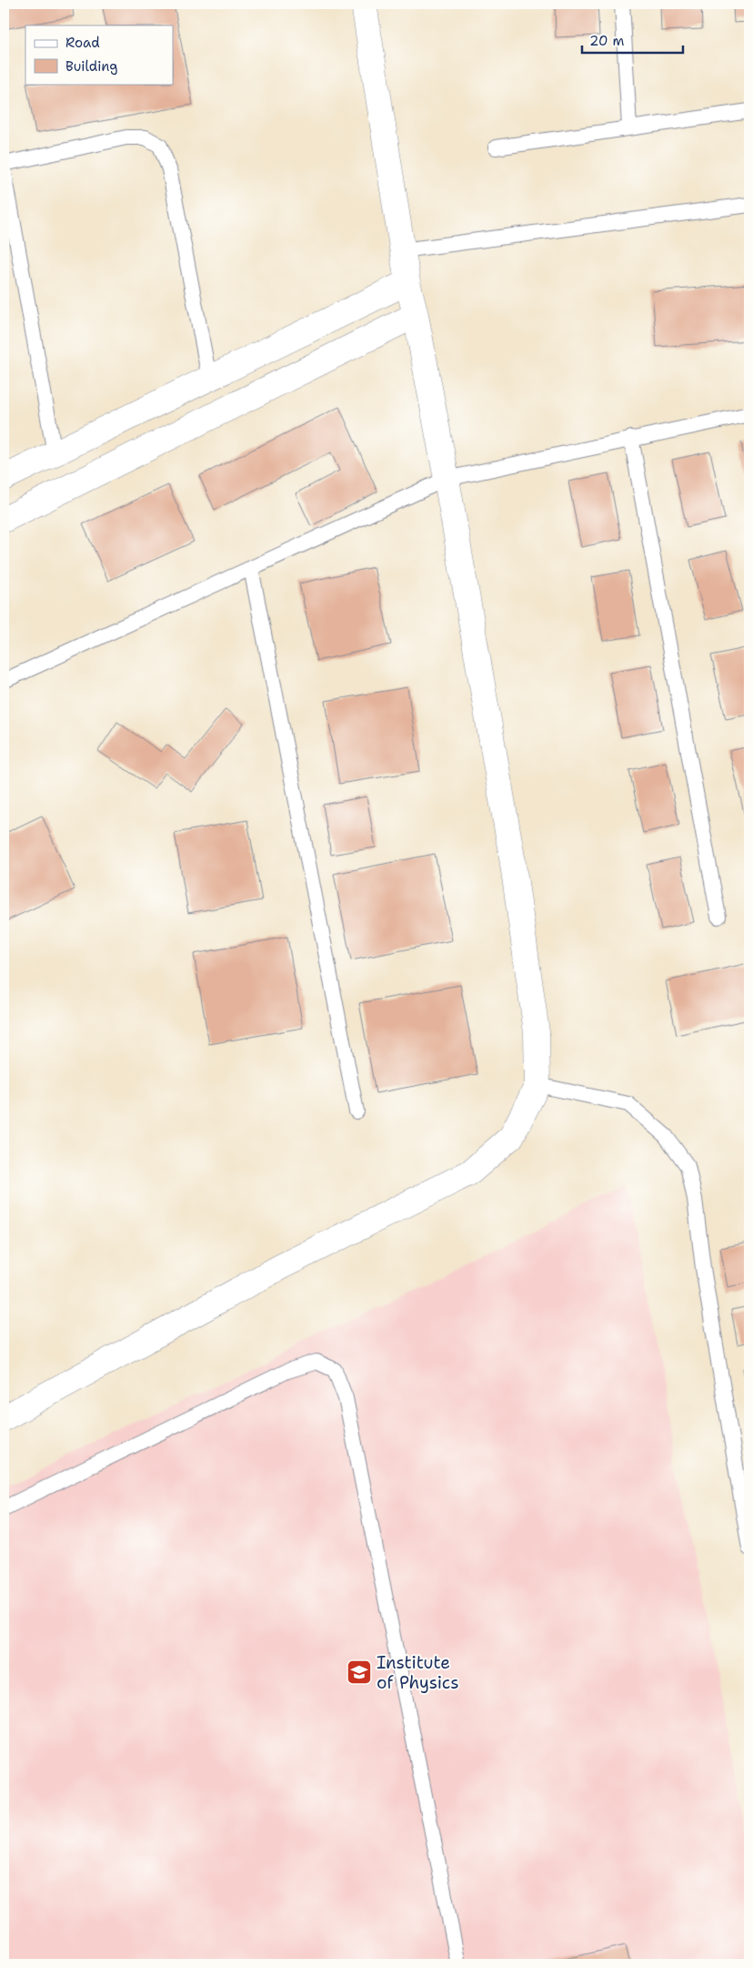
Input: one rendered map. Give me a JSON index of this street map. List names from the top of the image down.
{
  "places": {
    "school or university": ["Institute of Physics"]
  },
  "legend": ["Road", "Building"],
  "scale_bar": "20 m"
}
